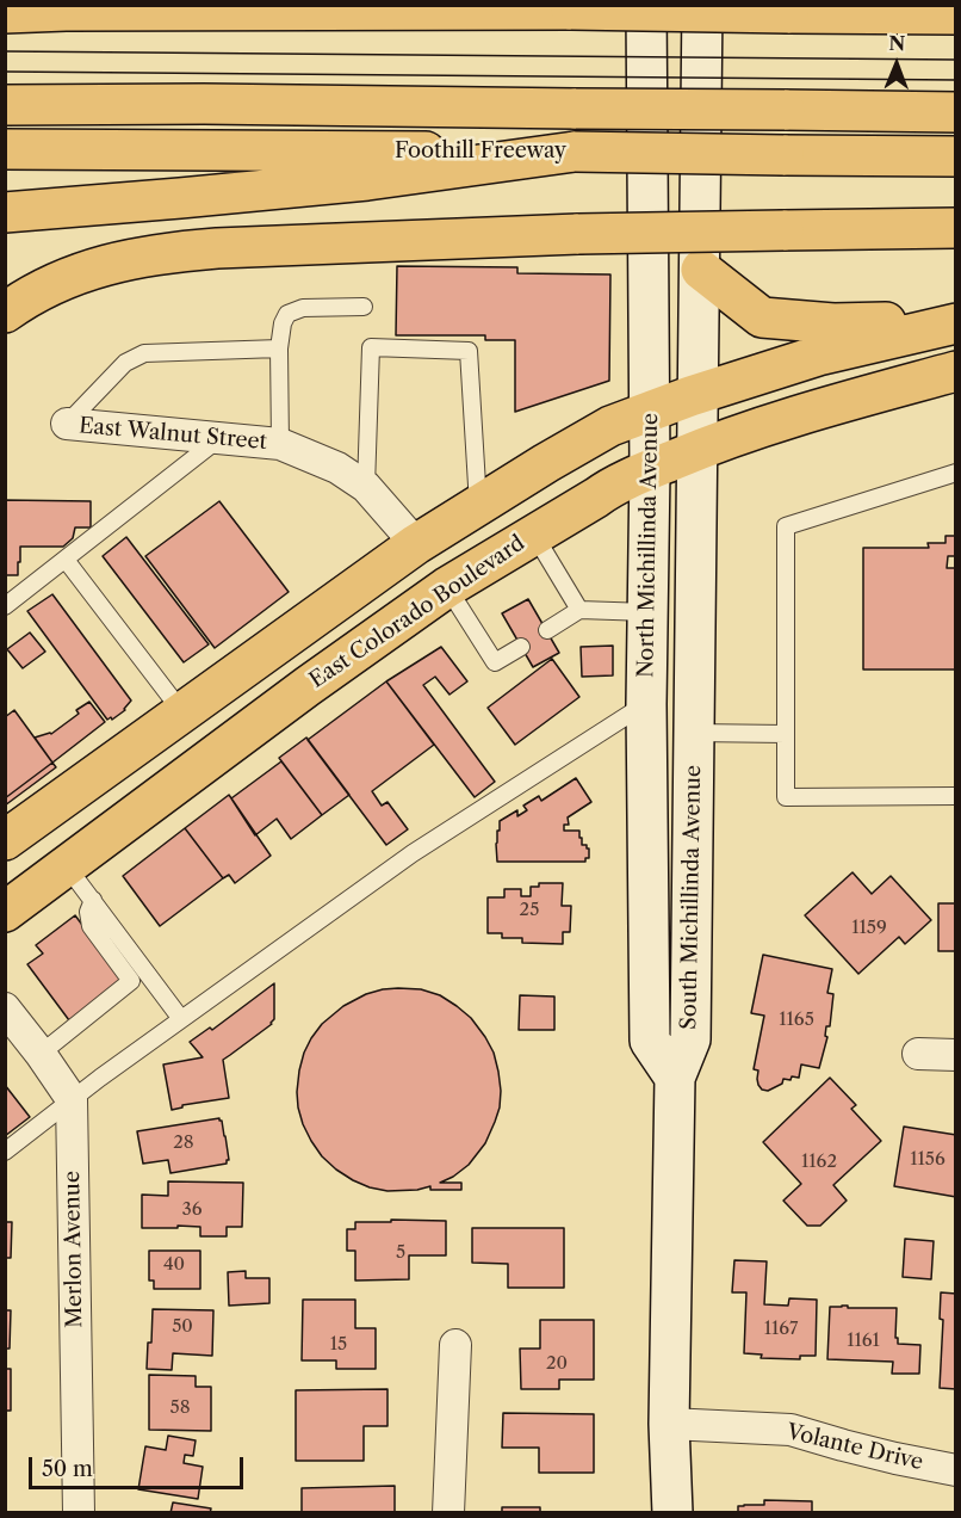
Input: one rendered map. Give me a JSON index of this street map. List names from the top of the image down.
{
  "streets": {
    "main road": [
      "Foothill Freeway",
      "North Michillinda Avenue",
      "East Colorado Boulevard",
      "South Michillinda Avenue"
    ],
    "street": ["East Walnut Street", "Merlon Avenue", "Volante Drive"]
  },
  "crossings": [
    ["North Michillinda Avenue", "East Colorado Boulevard"],
    ["North Michillinda Avenue", "South Michillinda Avenue"],
    ["East Colorado Boulevard", "South Michillinda Avenue"],
    ["South Michillinda Avenue", "Volante Drive"]
  ],
  "house_numbers": [
    "25",
    "1159",
    "1165",
    "28",
    "1156",
    "1162",
    "36",
    "5",
    "40",
    "50",
    "1167",
    "1161",
    "15",
    "20",
    "58"
  ],
  "scale_bar": "50 m",
  "north": "top"
}
